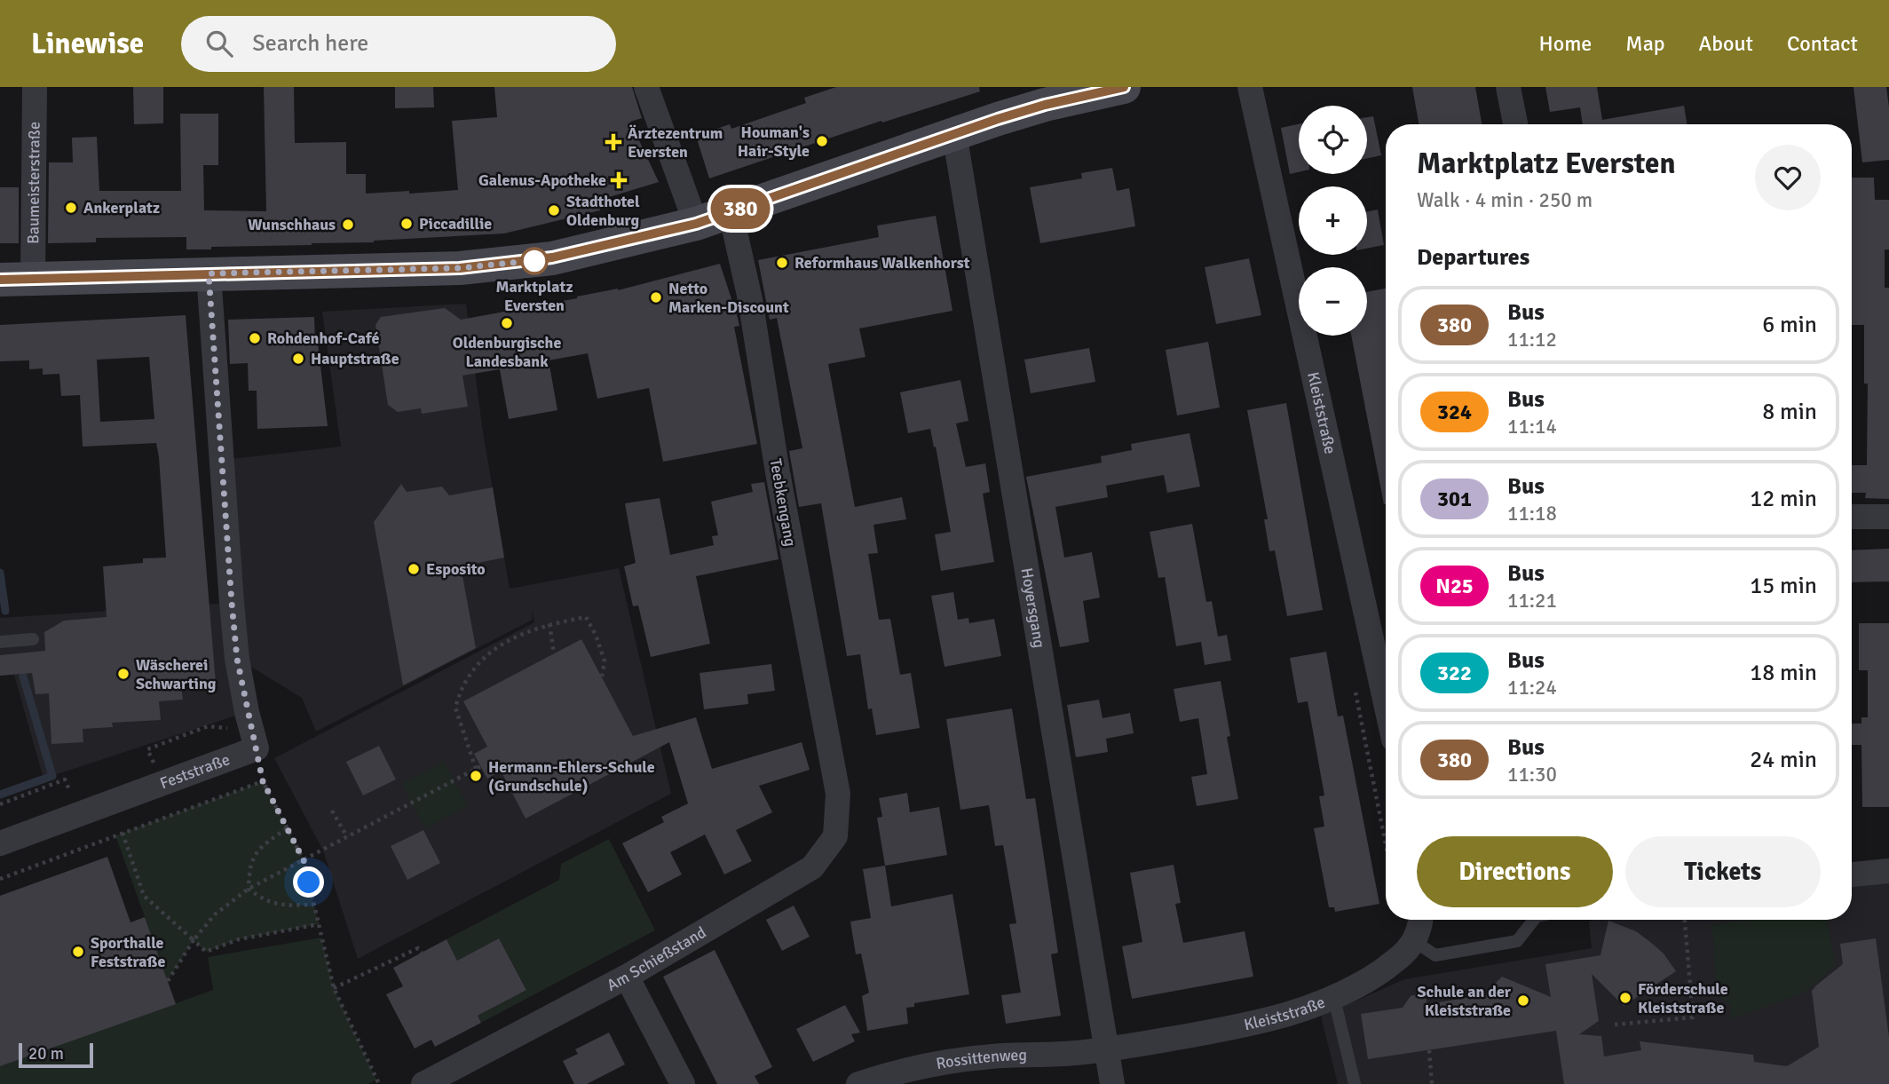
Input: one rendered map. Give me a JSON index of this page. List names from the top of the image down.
{
  "streets": {
    "street": [
      "Baumeisterstraße",
      "Kleiststraße",
      "Teebkengang",
      "Hoyersgang",
      "Feststraße",
      "Am Schießstand",
      "Rossittenweg"
    ]
  },
  "crossings": [
    ["Kleiststraße", "Hoyersgang"],
    ["Kleiststraße", "Rossittenweg"],
    ["Teebkengang", "Am Schießstand"],
    ["Hoyersgang", "Rossittenweg"]
  ],
  "places": {
    "other": [
      "Houman's Hair-Style",
      "Ankerplatz",
      "Stadthotel Oldenburg",
      "Piccadillie",
      "Wunschhaus",
      "Marktplatz Eversten",
      "Reformhaus Walkenhorst",
      "Netto Marken-Discount",
      "Oldenburgische Landesbank",
      "Rohdenhof-Café",
      "Hauptstraße",
      "Esposito",
      "Wäscherei Schwarting",
      "Hermann-Ehlers-Schule (Grundschule)",
      "Sporthalle Feststraße",
      "Förderschule Kleiststraße",
      "Schule an der Kleiststraße"
    ],
    "health": ["Ärztezentrum Eversten", "Galenus-Apotheke"]
  },
  "lines": ["bus line 380"],
  "scale_bar": "20 m",
  "page": {
    "header": "Linewise",
    "search": "Search here",
    "nav": [
      "Home",
      "Map",
      "About",
      "Contact"
    ],
    "on_map": "380",
    "map_buttons": ["+", "−"],
    "heading": [
      ["Marktplatz Eversten", "Walk · 4 min · 250 m"],
      "Departures"
    ],
    "list": [
      {
        "mark": "380",
        "name": "Bus",
        "note": "11:12",
        "value": "6 min"
      },
      {
        "mark": "324",
        "name": "Bus",
        "note": "11:14",
        "value": "8 min"
      },
      {
        "mark": "301",
        "name": "Bus",
        "note": "11:18",
        "value": "12 min"
      },
      {
        "mark": "N25",
        "name": "Bus",
        "note": "11:21",
        "value": "15 min"
      },
      {
        "mark": "322",
        "name": "Bus",
        "note": "11:24",
        "value": "18 min"
      },
      {
        "mark": "380",
        "name": "Bus",
        "note": "11:30",
        "value": "24 min"
      }
    ],
    "buttons": ["Directions", "Tickets"],
    "scale": "20 m"
  }
}
